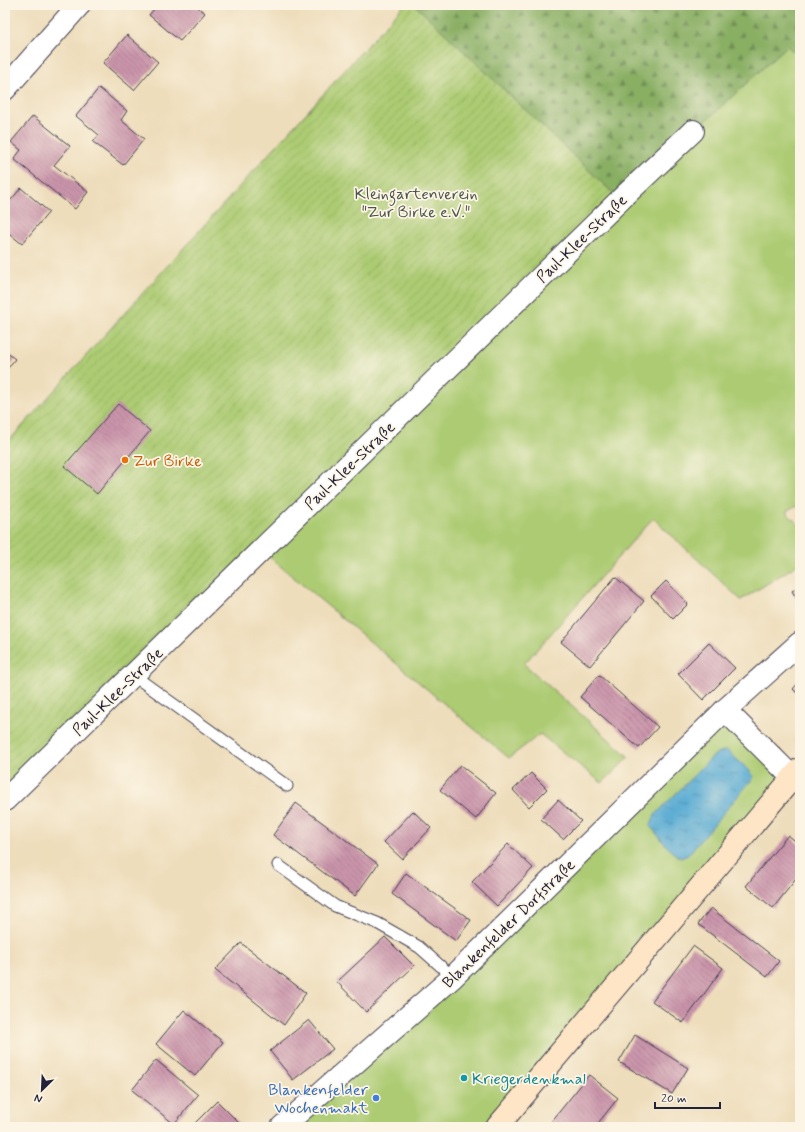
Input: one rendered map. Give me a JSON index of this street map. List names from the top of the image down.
{
  "streets": {
    "street": ["Paul-Klee-Straße", "Blankenfelder Dorfstraße"]
  },
  "parks": ["Kleingartenverein \"Zur Birke e.V.\""],
  "places": ["Zur Birke", "Kriegerdenkmal", "Blankenfelder Wochenmakt"],
  "scale_bar": "20 m",
  "north": "bottom left"
}
